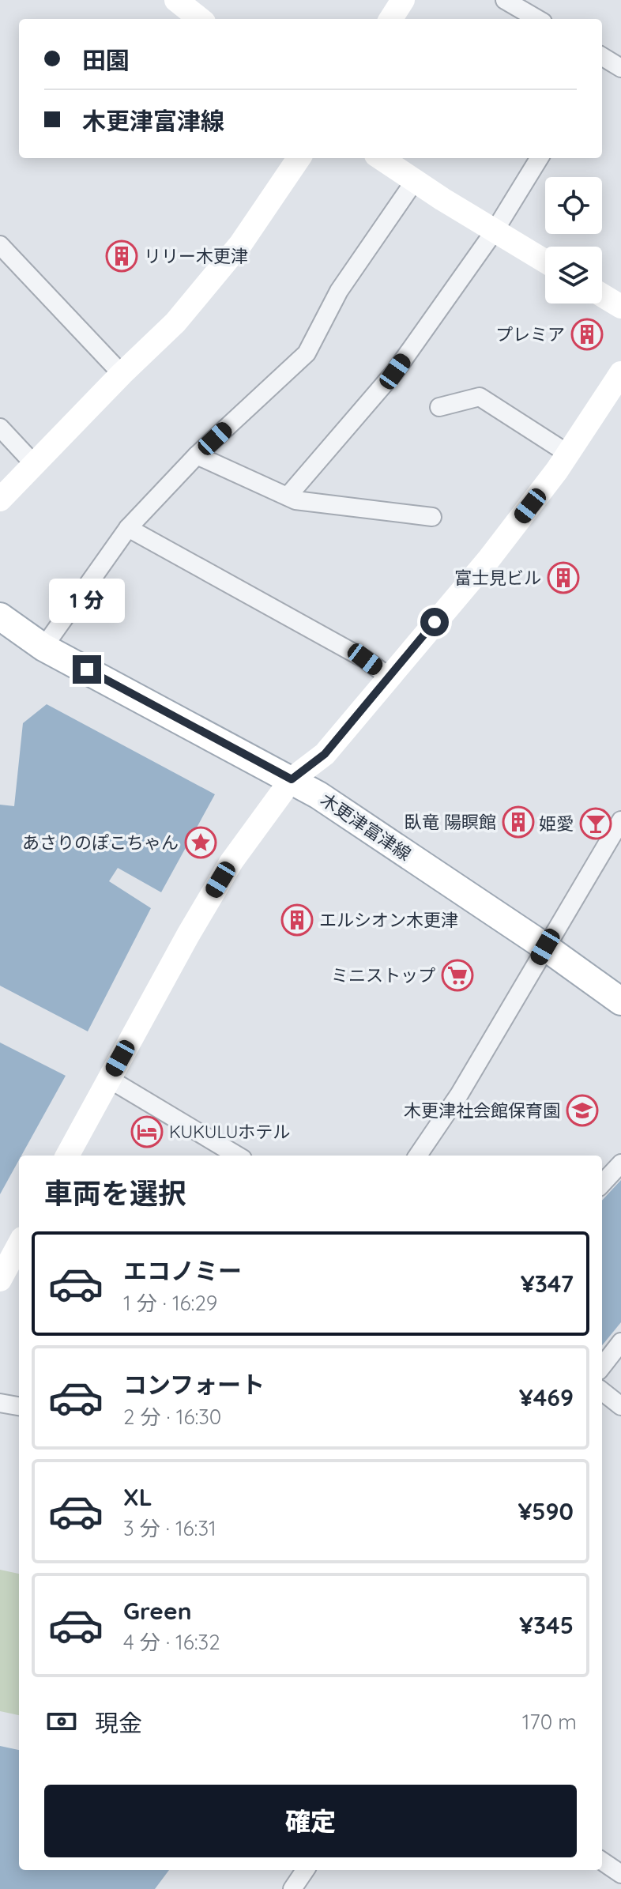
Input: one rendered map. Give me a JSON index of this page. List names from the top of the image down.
{
  "streets": {
    "main road": ["木更津富津線"]
  },
  "places": {
    "building": [
      "リリー木更津",
      "プレミア",
      "富士見ビル",
      "臥竜 陽瞑館",
      "エルシオン木更津"
    ],
    "bar": ["姫愛"],
    "place": ["あさりのぽこちゃん"],
    "supermarket": ["ミニストップ"],
    "school or university": ["木更津社会館保育園"],
    "hotel": ["KUKULUホテル"]
  },
  "page": {
    "banner": ["田園", "木更津富津線"],
    "bubble": "1 分",
    "heading": "車両を選択",
    "list": [
      {
        "name": "エコノミー",
        "note": "1 分 · 16:29",
        "value": "¥347"
      },
      {
        "name": "コンフォート",
        "note": "2 分 · 16:30",
        "value": "¥469"
      },
      {
        "name": "XL",
        "note": "3 分 · 16:31",
        "value": "¥590"
      },
      {
        "name": "Green",
        "note": "4 分 · 16:32",
        "value": "¥345"
      }
    ],
    "pay": ["現金", "170 m"],
    "buttons": "確定"
  }
}
